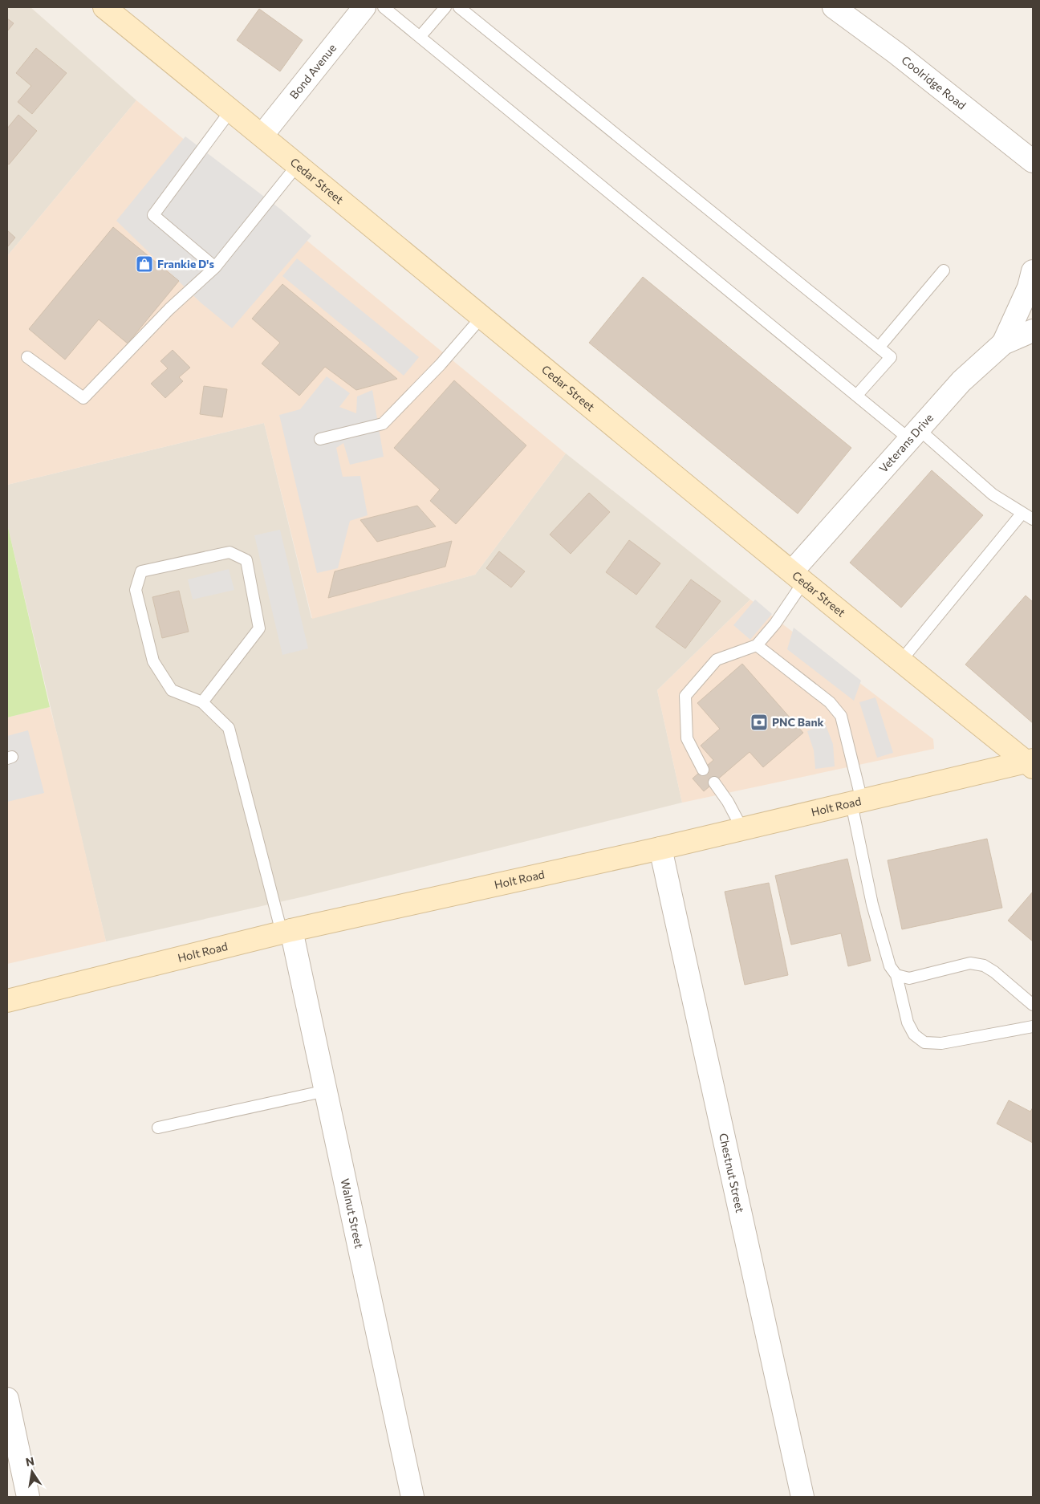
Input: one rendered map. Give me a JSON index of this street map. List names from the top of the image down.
{
  "streets": {
    "main road": ["Cedar Street", "Holt Road"],
    "street": [
      "Bond Avenue",
      "Coolridge Road",
      "Veterans Drive",
      "Chestnut Street",
      "Walnut Street"
    ]
  },
  "crossings": [
    ["Bond Avenue", "Cedar Street"],
    ["Cedar Street", "Veterans Drive"],
    ["Cedar Street", "Holt Road"],
    ["Holt Road", "Chestnut Street"],
    ["Holt Road", "Walnut Street"]
  ],
  "places": {
    "shop": ["Frankie D's"],
    "bank": ["PNC Bank"]
  },
  "north": "top"
}
